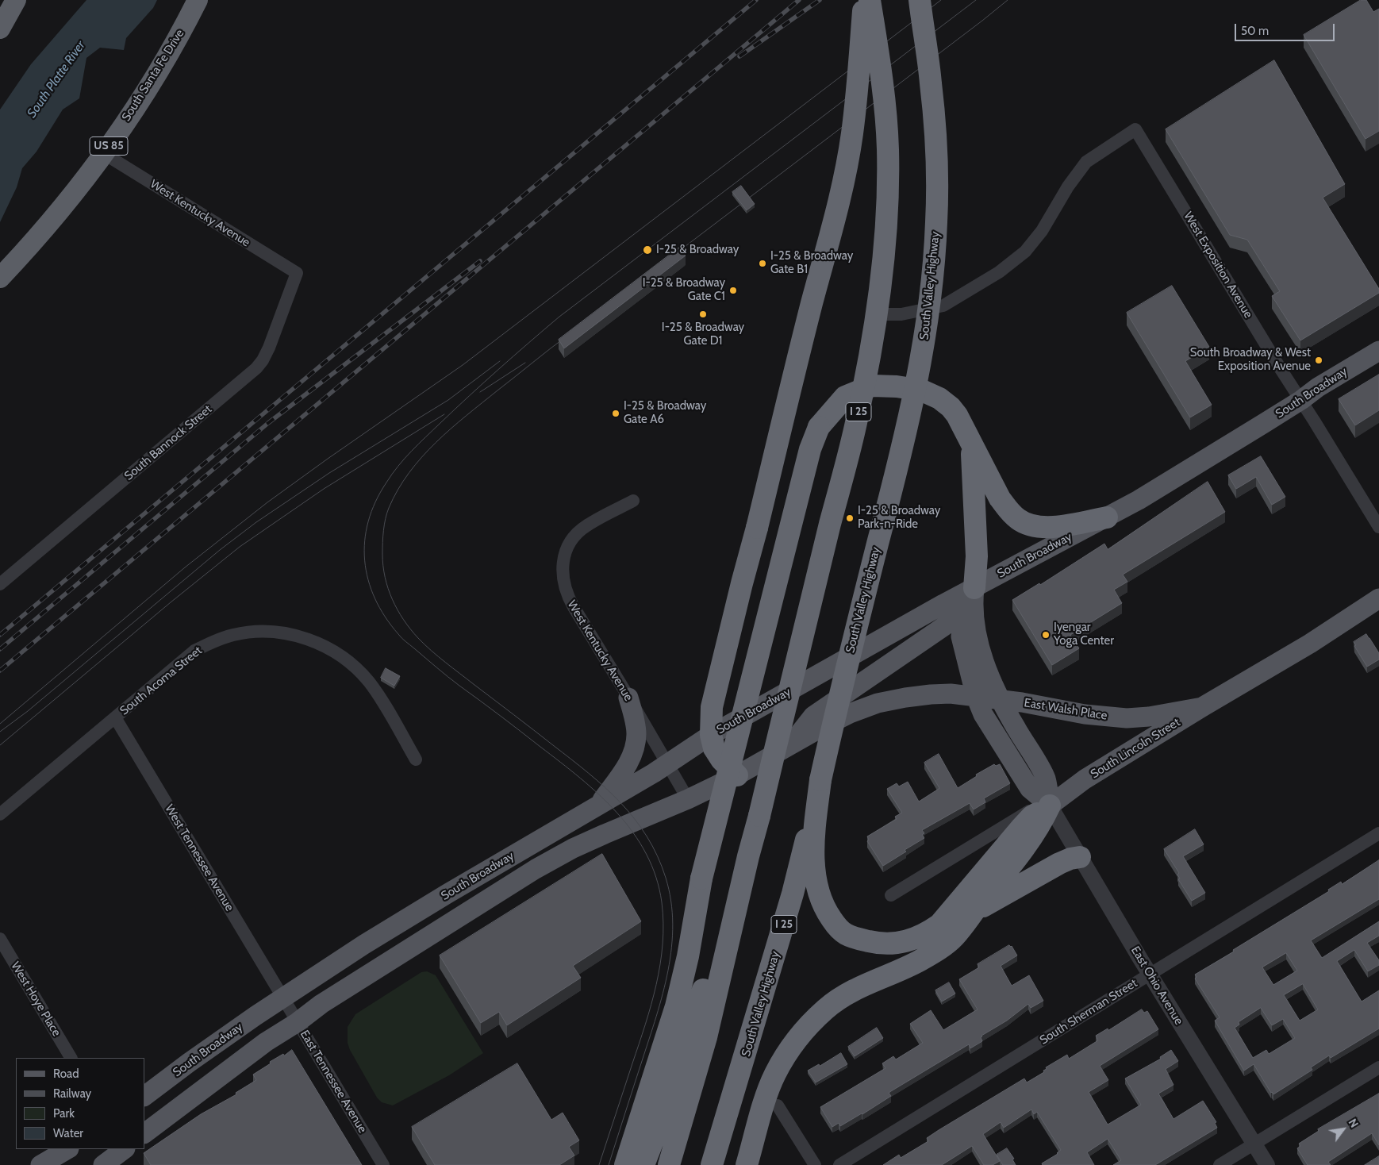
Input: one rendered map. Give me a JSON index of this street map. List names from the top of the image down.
{
  "streets": {
    "highway": [
      "South Santa Fe Drive",
      "US 85",
      "South Valley Highway",
      "I 25"
    ],
    "main road": [
      "South Broadway",
      "East Walsh Place",
      "South Lincoln Street",
      "East Ohio Avenue"
    ],
    "street": [
      "West Kentucky Avenue",
      "West Exposition Avenue",
      "South Bannock Street",
      "South Acoma Street",
      "West Tennessee Avenue",
      "West Hoye Place",
      "South Sherman Street",
      "East Tennessee Avenue"
    ]
  },
  "crossings": [
    ["South Santa Fe Drive", "West Kentucky Avenue"],
    ["West Kentucky Avenue", "South Broadway"],
    ["West Kentucky Avenue", "South Bannock Street"],
    ["West Exposition Avenue", "South Broadway"],
    ["South Broadway", "East Walsh Place"],
    ["South Broadway", "West Tennessee Avenue"],
    ["South Broadway", "East Ohio Avenue"],
    ["South Broadway", "East Tennessee Avenue"],
    ["South Acoma Street", "West Tennessee Avenue"],
    ["East Walsh Place", "South Lincoln Street"],
    ["East Walsh Place", "East Ohio Avenue"],
    ["South Lincoln Street", "East Ohio Avenue"],
    ["West Tennessee Avenue", "East Tennessee Avenue"],
    ["East Ohio Avenue", "South Sherman Street"]
  ],
  "water": ["South Platte River"],
  "places": [
    "I-25 & Broadway",
    "I-25 & Broadway Gate B1",
    "I-25 & Broadway Gate C1",
    "I-25 & Broadway Gate D1",
    "South Broadway & West Exposition Avenue",
    "I-25 & Broadway Gate A6",
    "I-25 & Broadway Park-n-Ride",
    "Iyengar Yoga Center"
  ],
  "legend": [
    "Road",
    "Railway",
    "Park",
    "Water"
  ],
  "scale_bar": "50 m",
  "north": "top right"
}
